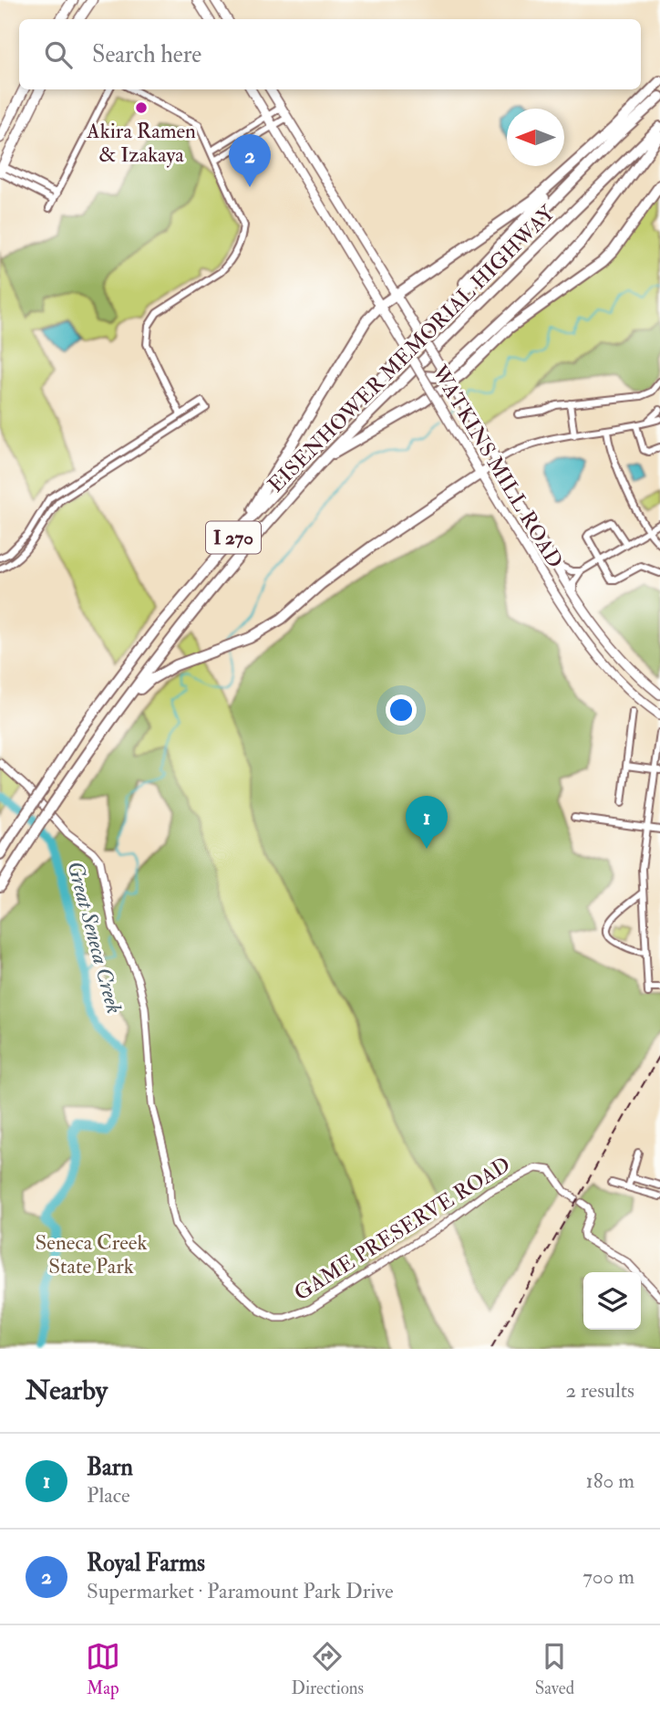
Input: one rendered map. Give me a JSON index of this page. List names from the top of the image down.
{
  "streets": {
    "highway": ["EISENHOWER MEMORIAL HIGHWAY", "I 270"],
    "main road": ["WATKINS MILL ROAD"],
    "street": ["GAME PRESERVE ROAD"]
  },
  "water": ["Great Seneca Creek"],
  "parks": ["Seneca Creek State Park"],
  "places": ["Akira Ramen & Izakaya"],
  "north": "left",
  "page": {
    "search": "Search here",
    "pins": ["2", "1"],
    "heading": ["Nearby", "2 results"],
    "list": [
      {
        "mark": "1",
        "name": "Barn",
        "note": "Place",
        "value": "180 m"
      },
      {
        "mark": "2",
        "name": "Royal Farms",
        "note": "Supermarket · Paramount Park Drive",
        "value": "700 m"
      }
    ],
    "nav": ["Map", "Directions", "Saved"]
  }
}
